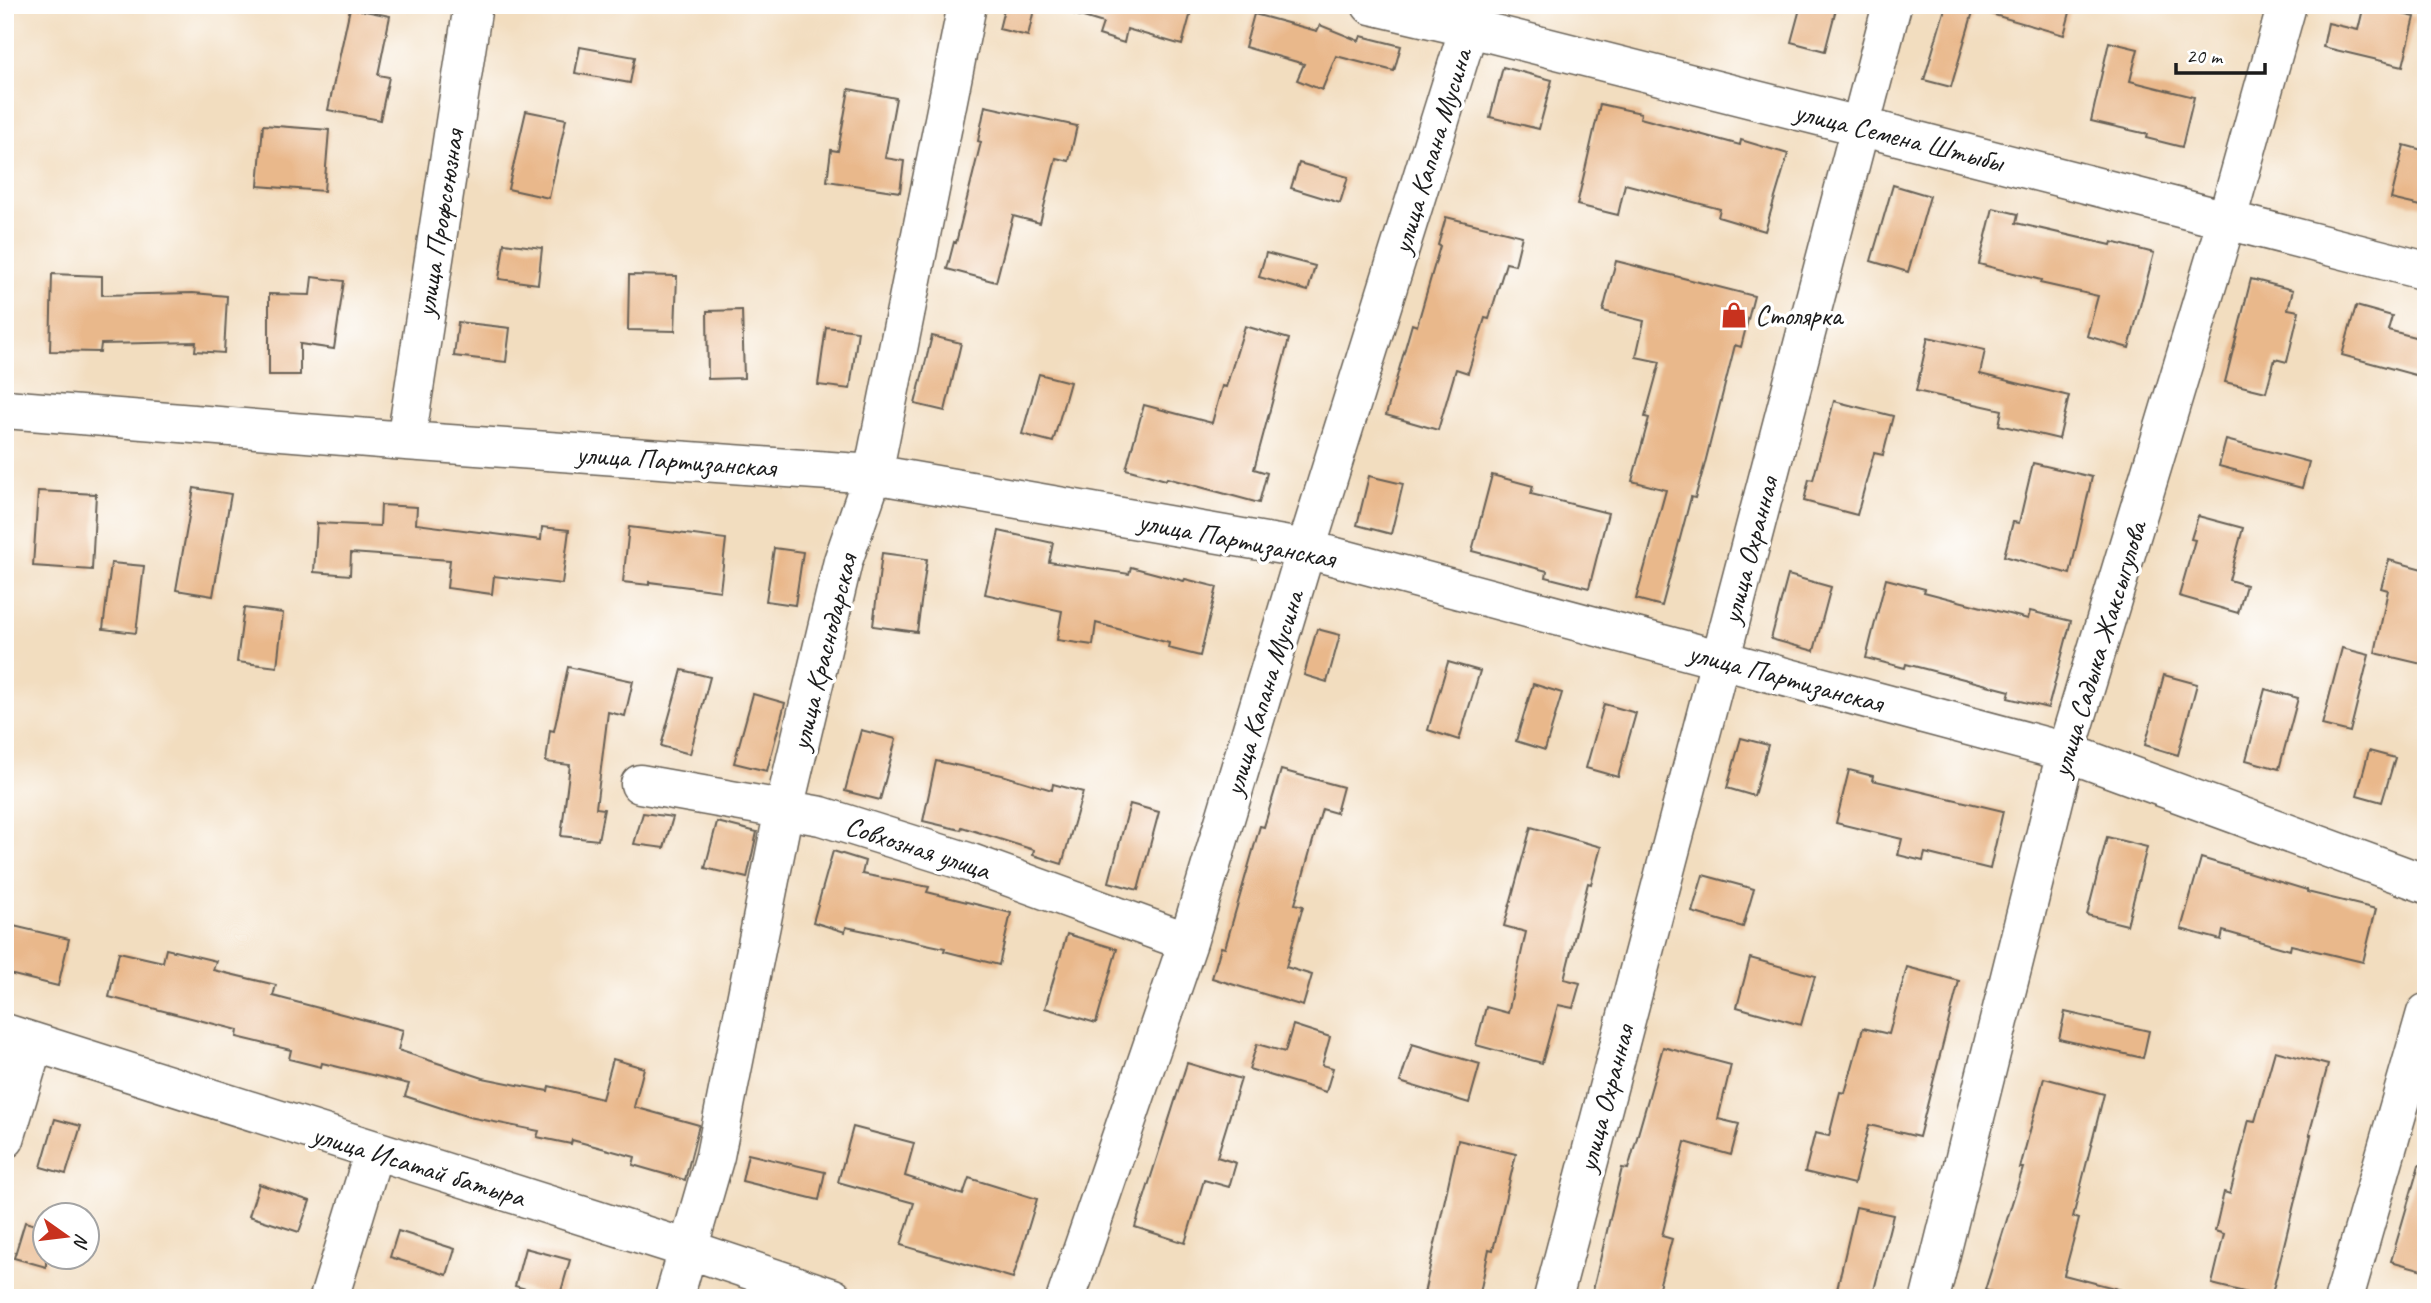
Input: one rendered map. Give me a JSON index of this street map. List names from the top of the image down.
{
  "streets": {
    "street": [
      "улица Семена Штыбы",
      "улица Капана Мусина",
      "улица Профсоюзная",
      "улица Партизанская",
      "улица Охранная",
      "улица Садыка Жаксыгулова",
      "улица Краснодарская",
      "Совхозная улица",
      "улица Исатай батыра"
    ]
  },
  "crossings": [
    ["улица Семена Штыбы", "улица Капана Мусина"],
    ["улица Семена Штыбы", "улица Охранная"],
    ["улица Семена Штыбы", "улица Садыка Жаксыгулова"],
    ["улица Капана Мусина", "улица Партизанская"],
    ["улица Капана Мусина", "Совхозная улица"],
    ["улица Профсоюзная", "улица Партизанская"],
    ["улица Партизанская", "улица Охранная"],
    ["улица Партизанская", "улица Садыка Жаксыгулова"],
    ["улица Партизанская", "улица Краснодарская"],
    ["улица Краснодарская", "Совхозная улица"],
    ["улица Краснодарская", "улица Исатай батыра"]
  ],
  "places": {
    "shop": ["Столярка"]
  },
  "scale_bar": "20 m",
  "north": "right"
}
